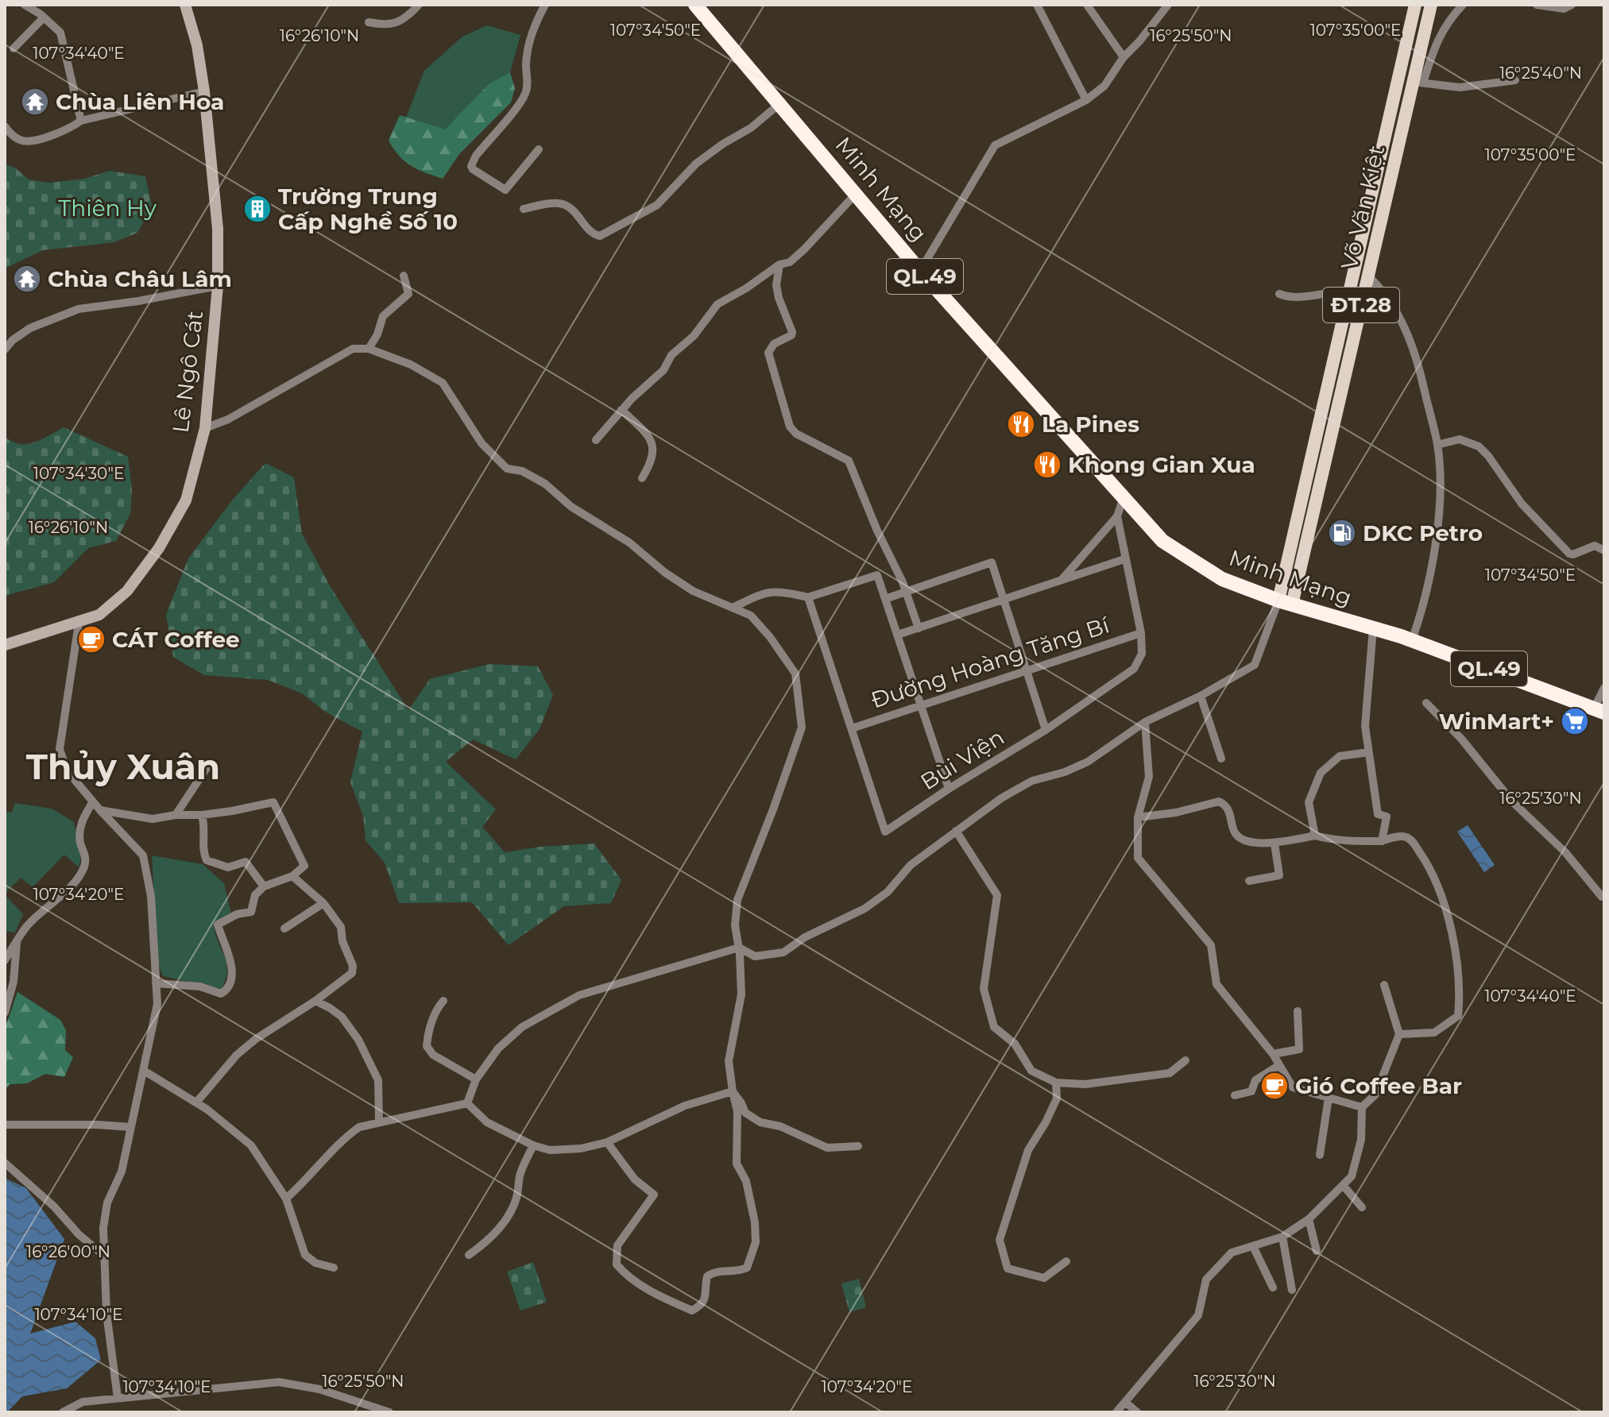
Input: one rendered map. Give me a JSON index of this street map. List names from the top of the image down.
{
  "streets": {
    "highway": ["Minh Mạng", "QL.49"],
    "main road": ["Võ Văn Kiệt", "ĐT.28"],
    "street": ["Lê Ngô Cát", "Đường Hoàng Tăng Bí", "Bùi Viện"]
  },
  "crossings": [
    ["Minh Mạng", "Võ Văn Kiệt"],
    ["Minh Mạng", "QL.49"],
    ["Đường Hoàng Tăng Bí", "Bùi Viện"]
  ],
  "districts": ["Thủy Xuân"],
  "parks": ["Thiên Hy"],
  "places": {
    "temple": ["Chùa Liên Hoa", "Chùa Châu Lâm"],
    "building": ["Trường Trung Cấp Nghề Số 10"],
    "restaurant": ["La Pines", "Khong Gian Xua"],
    "fuel station": ["DKC Petro"],
    "cafe": ["CÁT Coffee", "Gió Coffee Bar"],
    "supermarket": ["WinMart+"]
  },
  "coordinates": [
    "107°35'00\"E",
    "107°34'50\"E",
    "16°26'10\"N",
    "16°25'50\"N",
    "107°34'40\"E",
    "16°25'40\"N",
    "107°34'30\"E",
    "16°25'30\"N",
    "107°34'20\"E",
    "16°26'00\"N",
    "107°34'10\"E"
  ]
}
